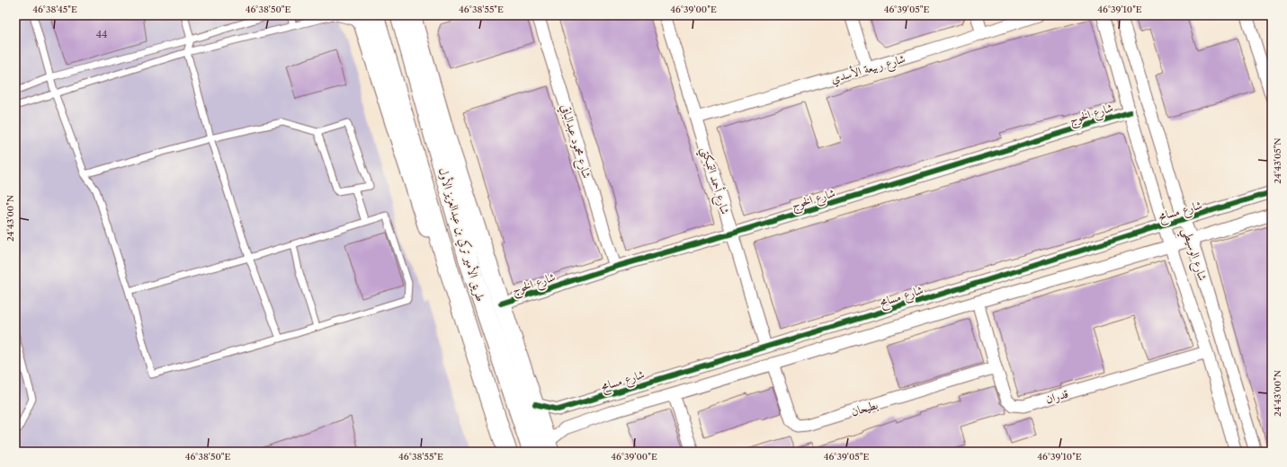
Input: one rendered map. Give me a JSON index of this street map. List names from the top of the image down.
{
  "streets": {
    "main road": ["طريق الأمير تركي بن عبدالعزيز الأول"],
    "street": [
      "شارع ربيعة الأسدي",
      "شارع الخوج",
      "شارع محمود عبدالباقي",
      "شارع أحمد التمبكتي",
      "شارع مسامح",
      "شارع الوسيطي",
      "قدران",
      "بطيحان"
    ]
  },
  "crossings": [
    ["شارع ربيعة الأسدي", "شارع أحمد التمبكتي"],
    ["شارع الخوج", "شارع محمود عبدالباقي"],
    ["شارع الخوج", "شارع أحمد التمبكتي"],
    ["شارع الخوج", "شارع الوسيطي"],
    ["شارع أحمد التمبكتي", "شارع مسامح"],
    ["شارع مسامح", "شارع الوسيطي"],
    ["شارع الوسيطي", "قدران"],
    ["قدران", "بطيحان"]
  ],
  "house_numbers": ["44"],
  "coordinates": [
    "46°38'45\"E",
    "46°38'50\"E",
    "46°38'55\"E",
    "46°39'00\"E",
    "46°39'05\"E",
    "46°39'10\"E",
    "24°43'05\"N",
    "24°43'00\"N"
  ]
}
